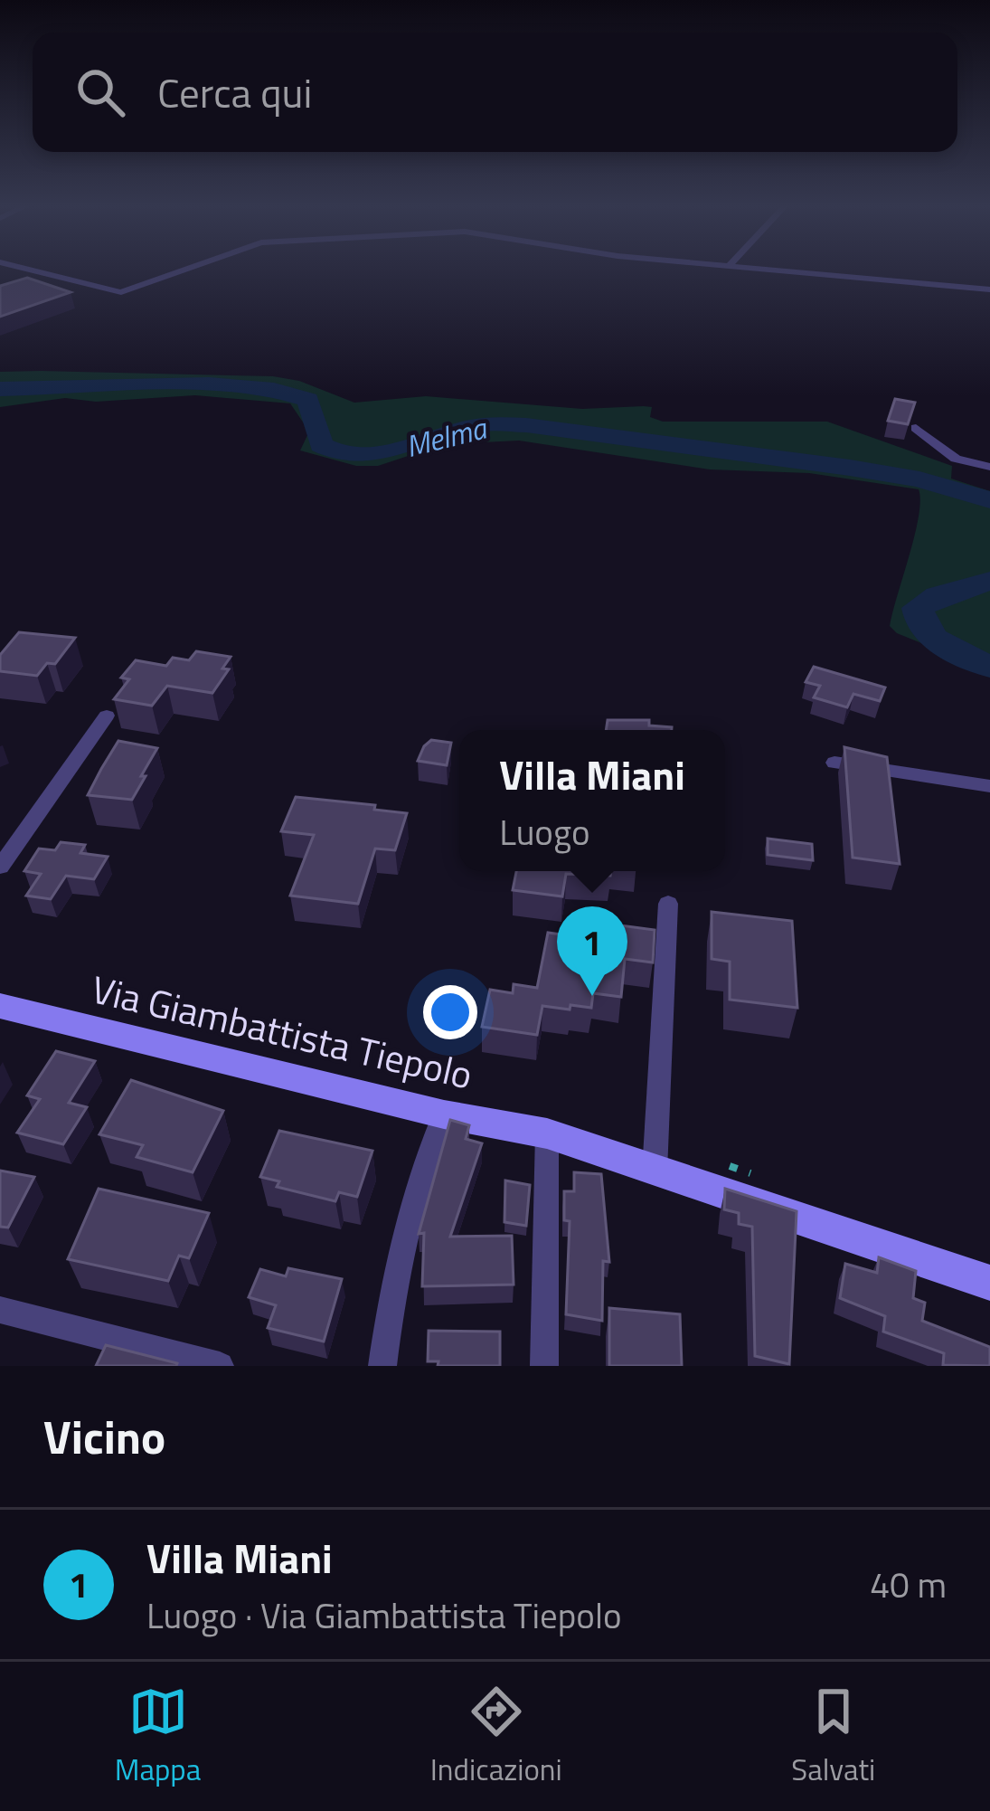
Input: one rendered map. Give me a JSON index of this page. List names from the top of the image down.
{
  "streets": {
    "street": ["Via Giambattista Tiepolo"]
  },
  "water": ["Melma"],
  "page": {
    "search": "Cerca qui",
    "popup": ["Villa Miani", "Luogo"],
    "pins": "1",
    "heading": "Vicino",
    "list": [
      {
        "mark": "1",
        "name": "Villa Miani",
        "note": "Luogo · Via Giambattista Tiepolo",
        "value": "40 m"
      }
    ],
    "nav": ["Mappa", "Indicazioni", "Salvati"]
  }
}
